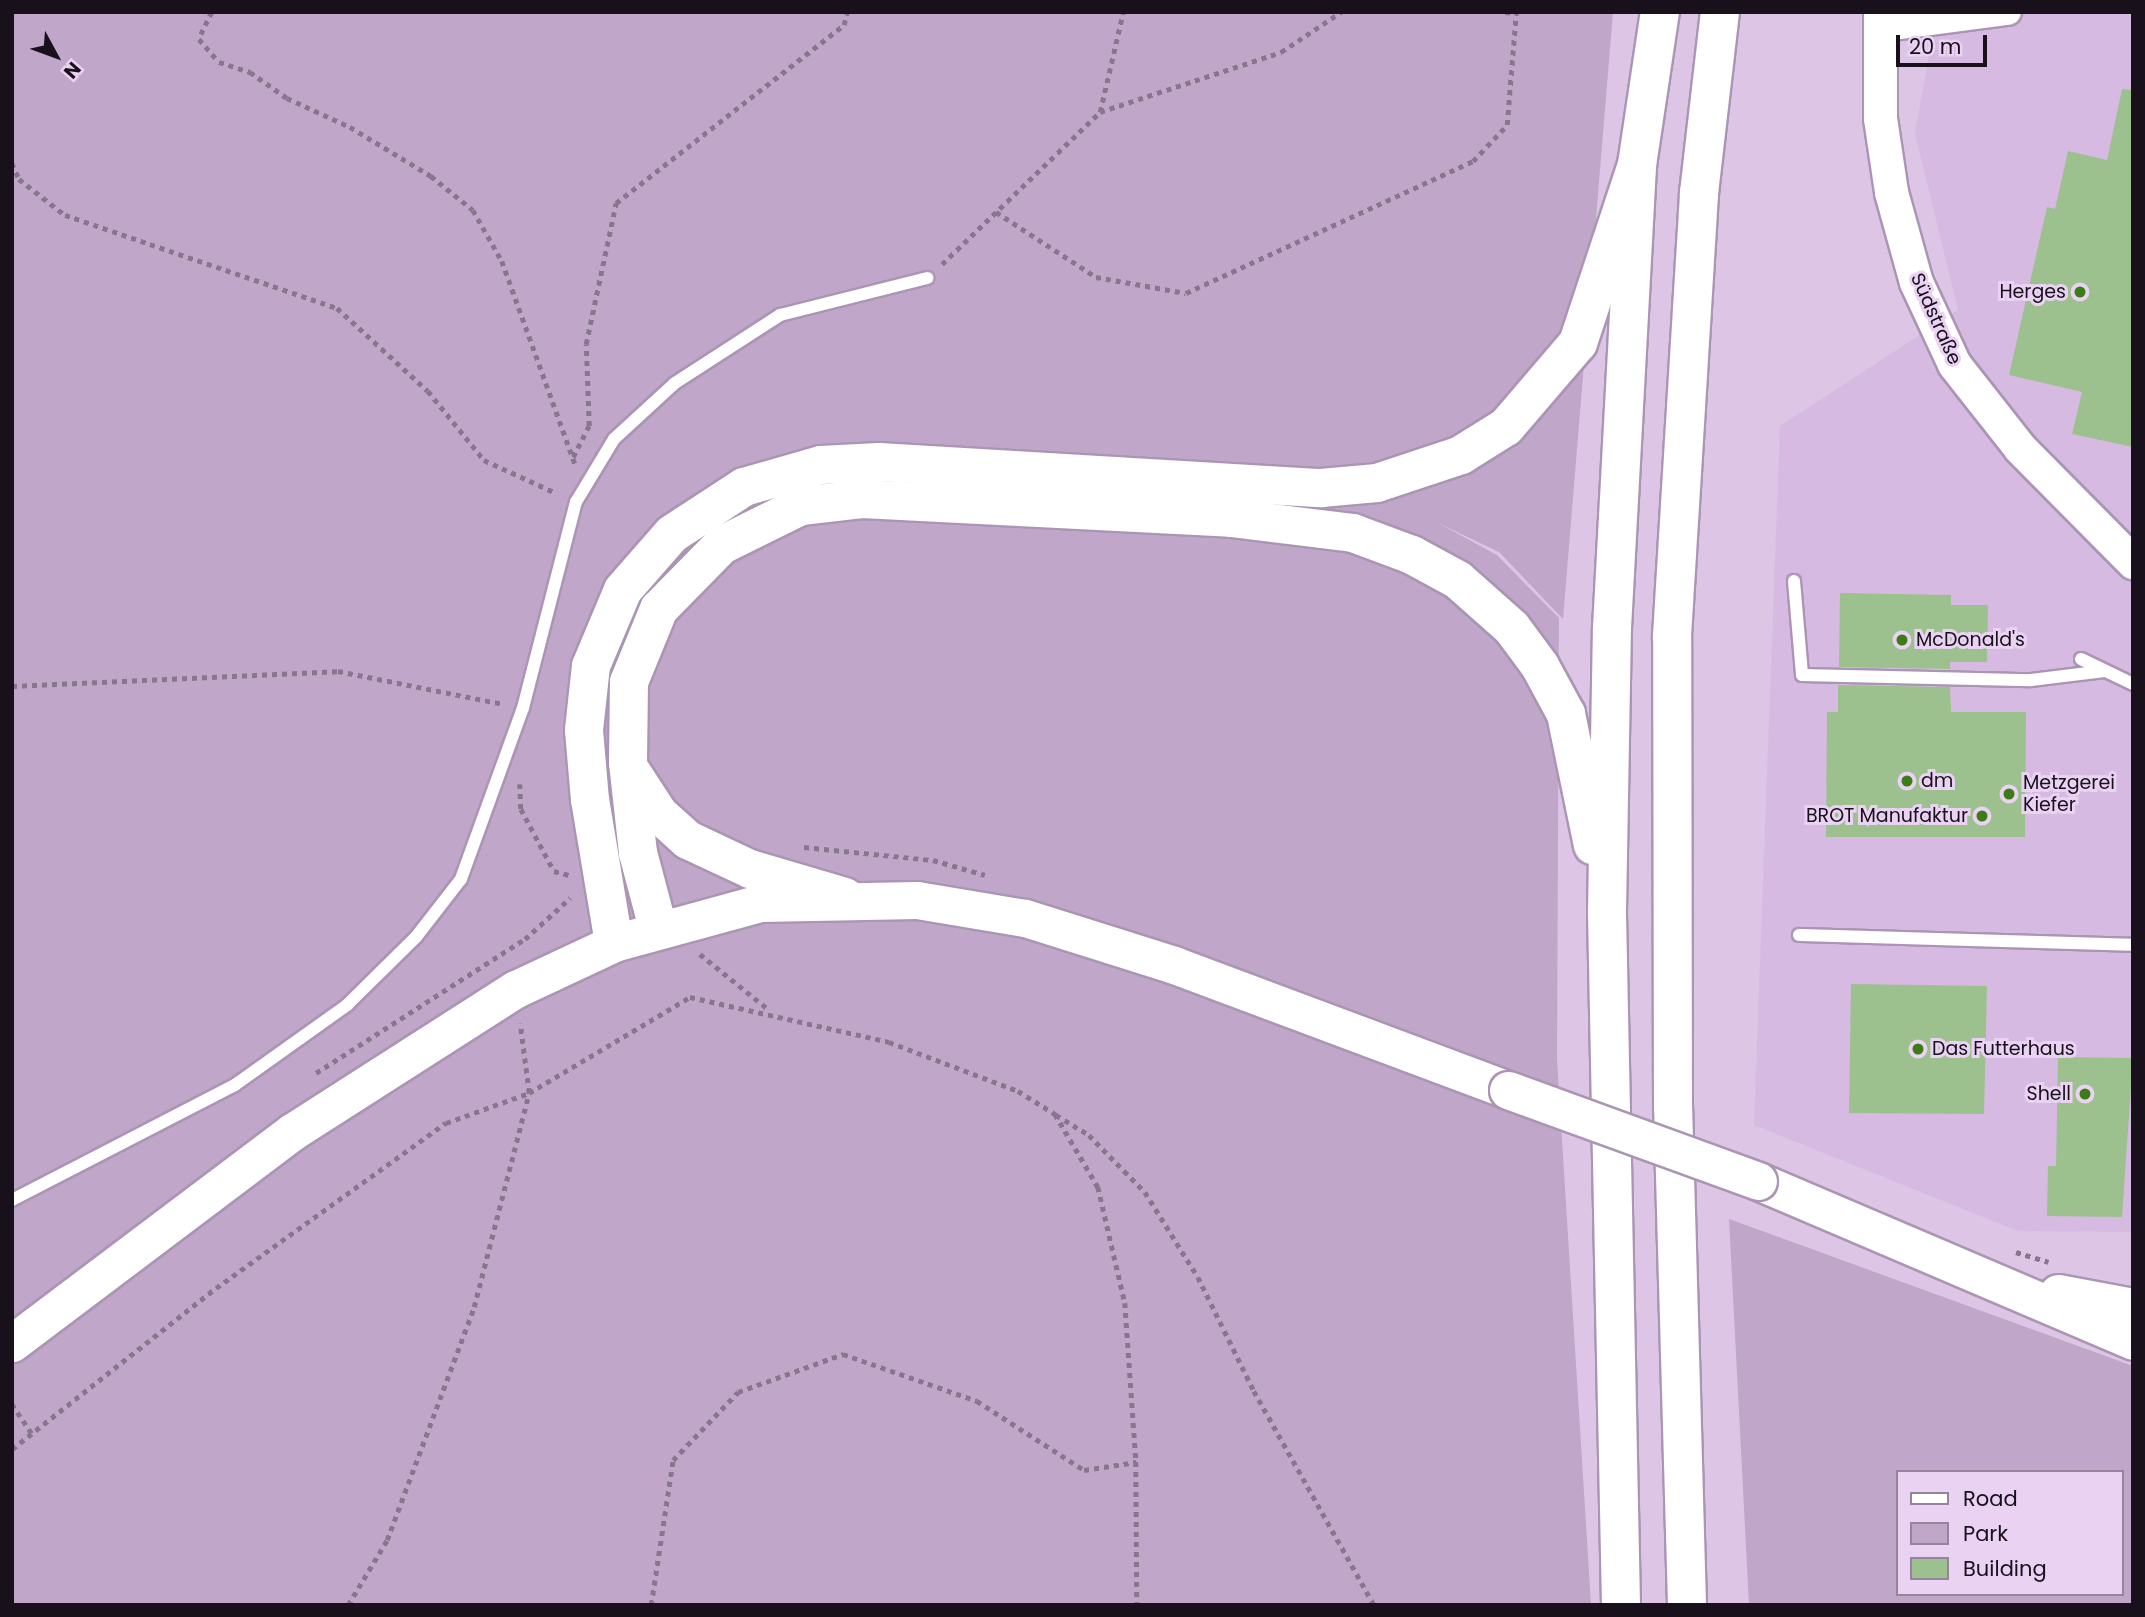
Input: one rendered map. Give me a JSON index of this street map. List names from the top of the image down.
{
  "streets": {
    "street": ["Südstraße"]
  },
  "places": [
    "Herges",
    "McDonald's",
    "dm",
    "Metzgerei Kiefer",
    "BROT Manufaktur",
    "Das Futterhaus",
    "Shell"
  ],
  "legend": ["Road", "Park", "Building"],
  "scale_bar": "20 m",
  "north": "bottom right"
}
